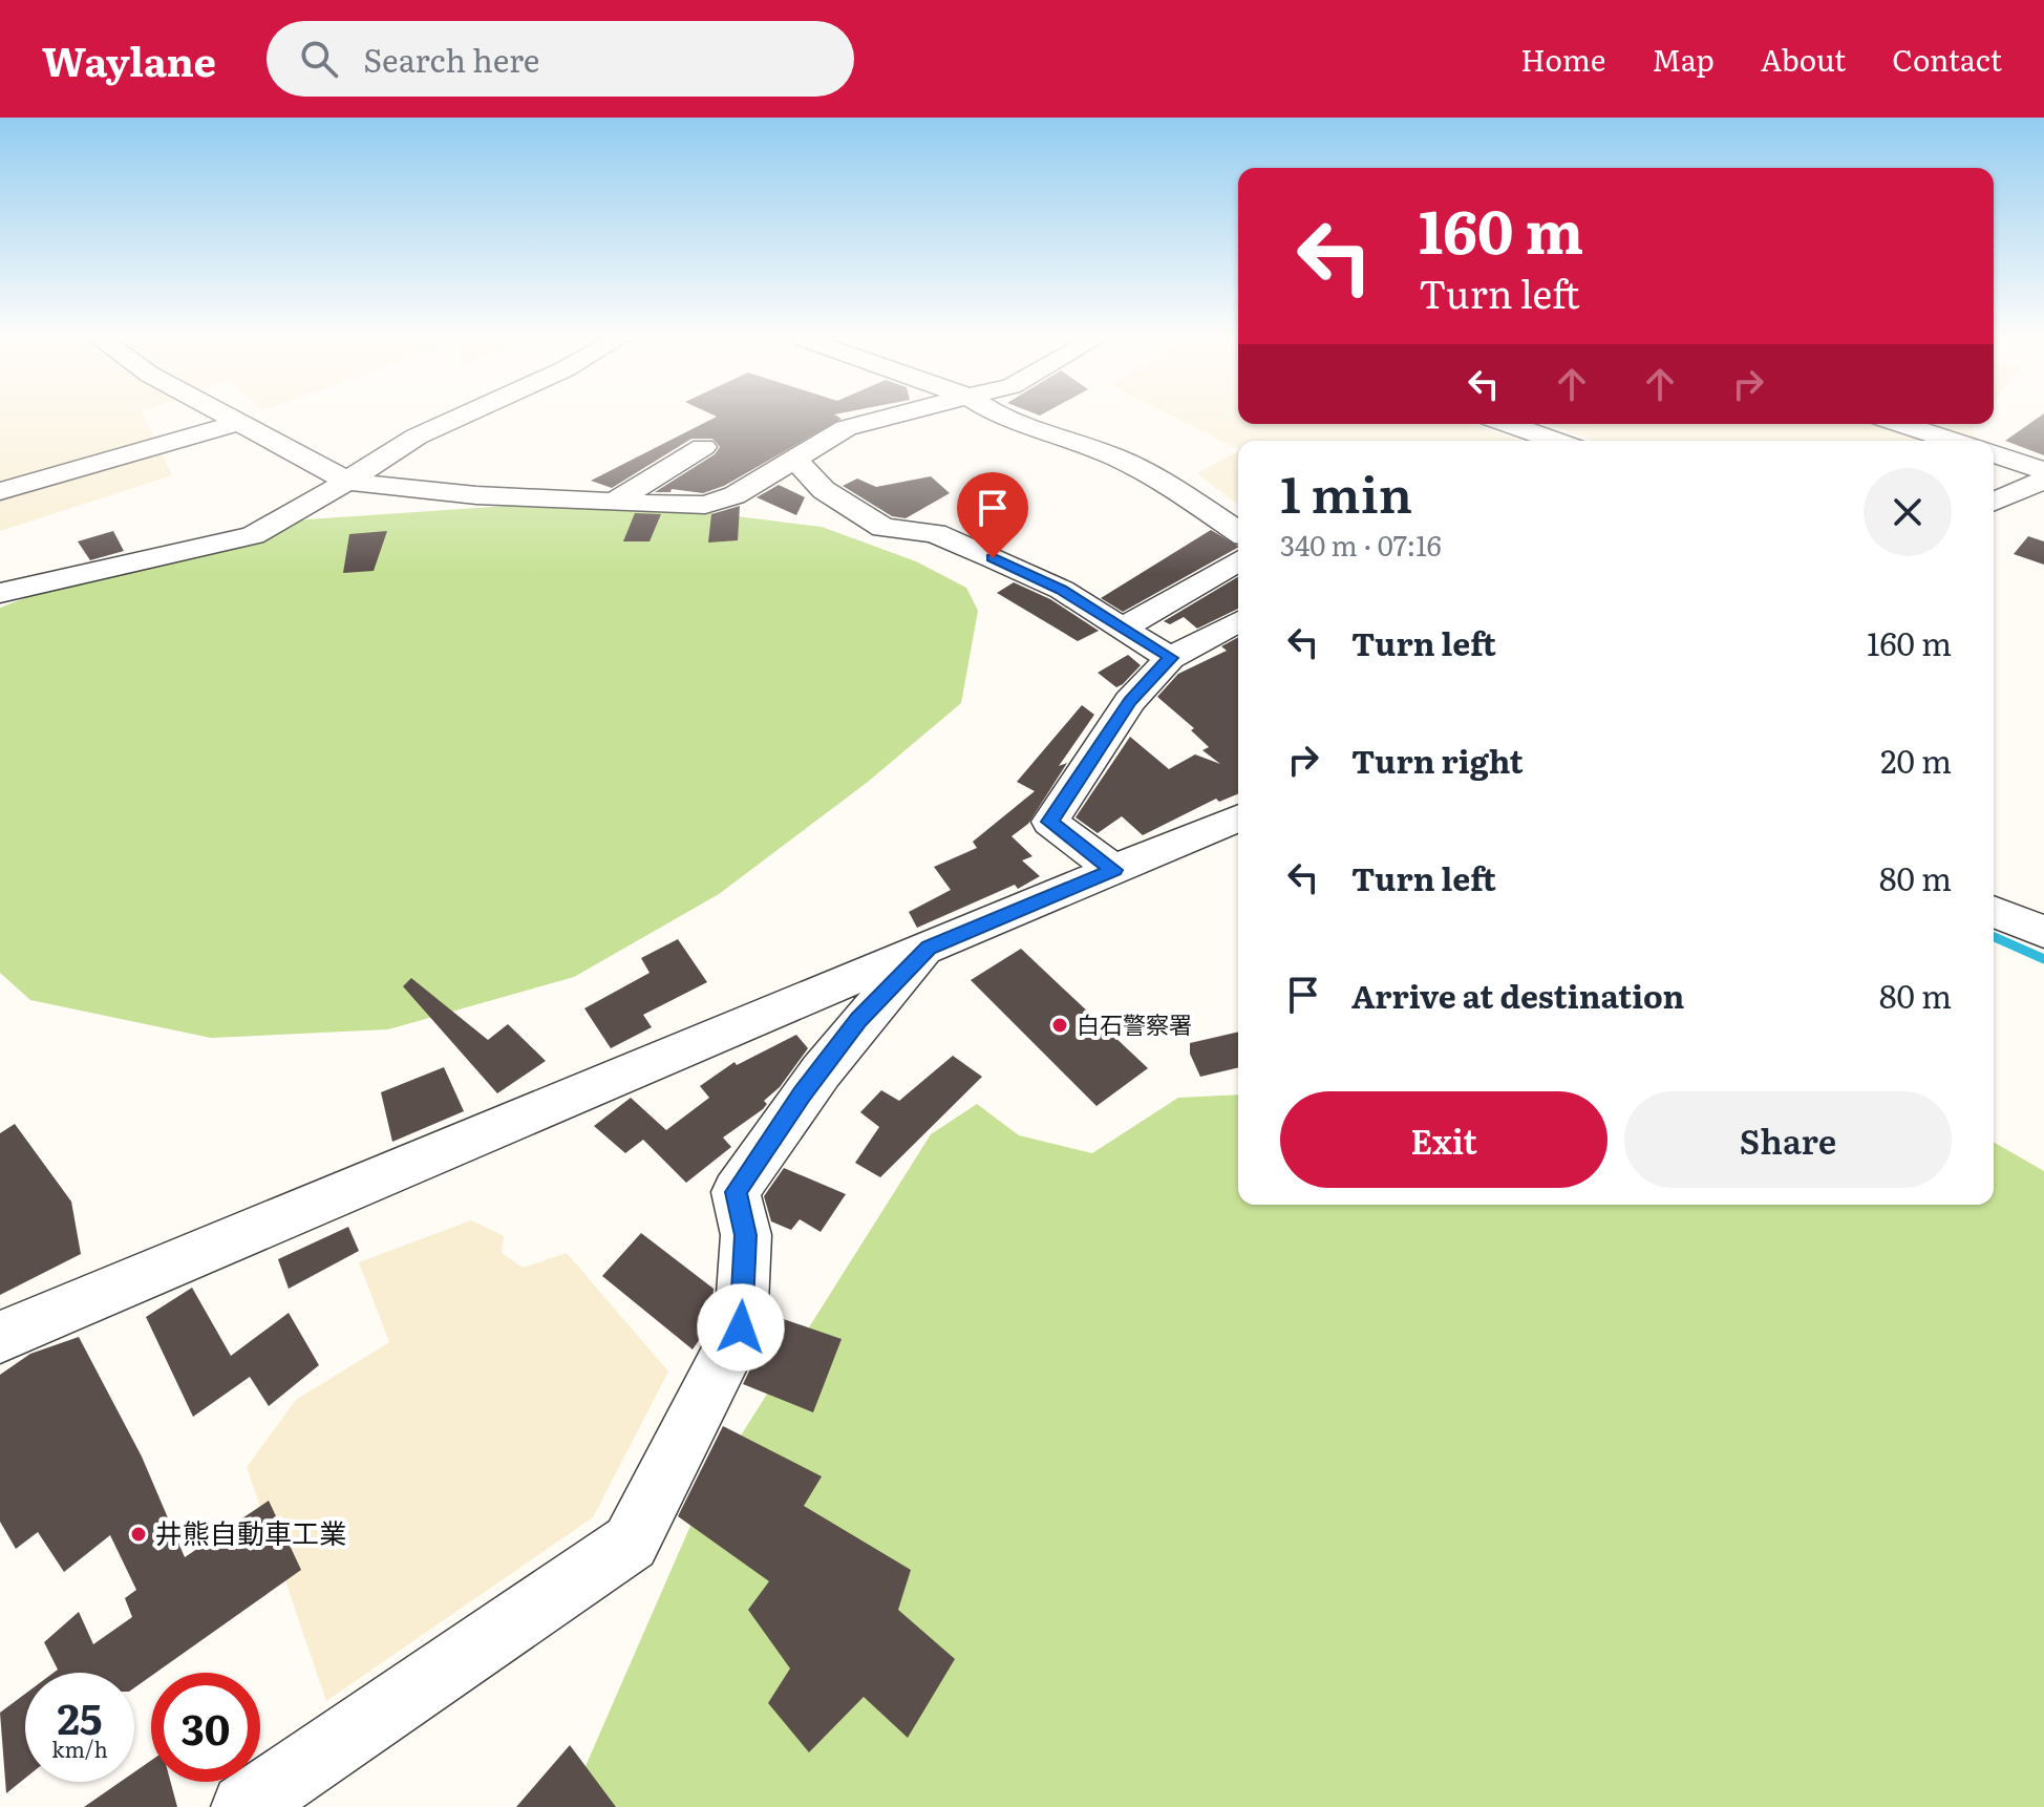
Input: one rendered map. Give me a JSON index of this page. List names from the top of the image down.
{
  "places": ["白石警察署", "井熊自動車工業"],
  "page": {
    "header": "Waylane",
    "search": "Search here",
    "nav": [
      "Home",
      "Map",
      "About",
      "Contact"
    ],
    "turn": ["160 m", "Turn left"],
    "heading": ["1 min", "340 m · 07:16"],
    "list": [
      {
        "name": "Turn left",
        "value": "160 m"
      },
      {
        "name": "Turn right",
        "value": "20 m"
      },
      {
        "name": "Turn left",
        "value": "80 m"
      },
      {
        "name": "Arrive at destination",
        "value": "80 m"
      }
    ],
    "buttons": ["Exit", "Share"],
    "speed": "25 km/h",
    "limit": "30"
  }
}
